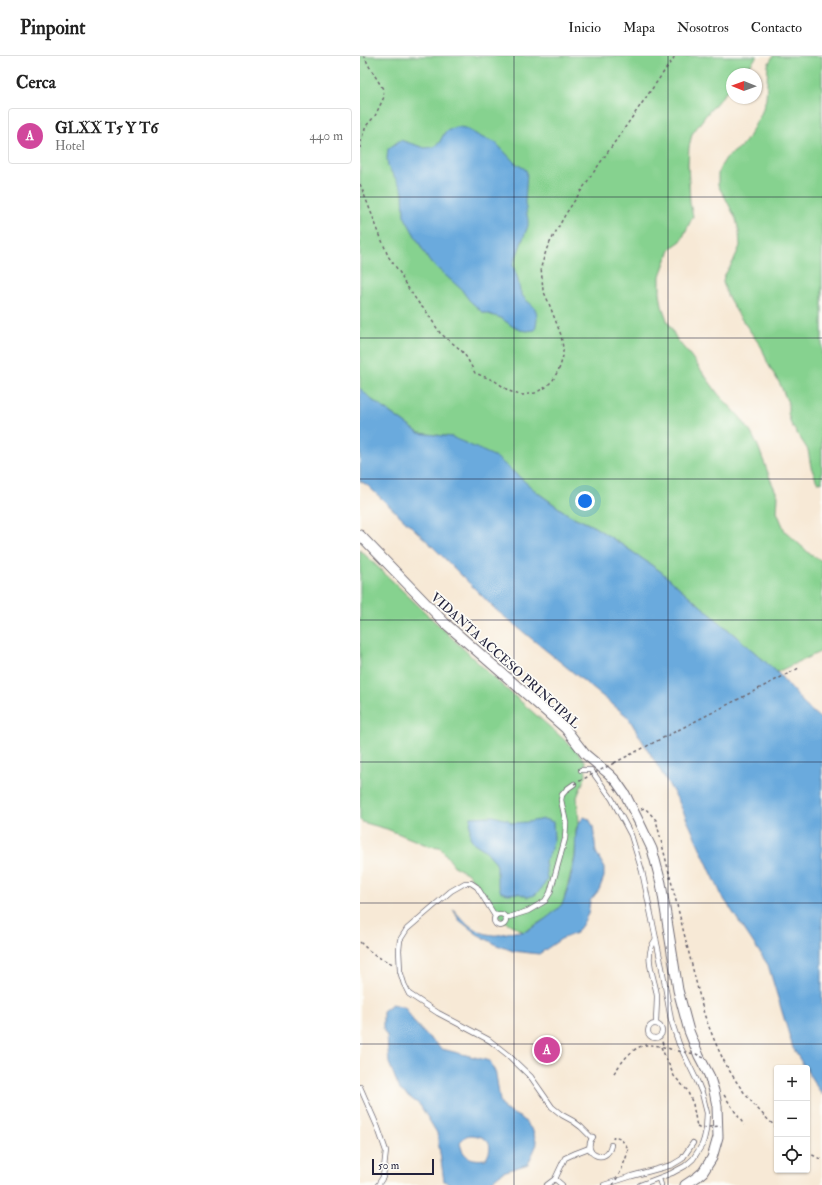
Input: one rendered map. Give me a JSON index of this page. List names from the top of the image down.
{
  "streets": {
    "street": ["VIDANTA ACCESO PRINCIPAL"]
  },
  "scale_bar": "50 m",
  "north": "left",
  "page": {
    "header": "Pinpoint",
    "nav": [
      "Inicio",
      "Mapa",
      "Nosotros",
      "Contacto"
    ],
    "heading": "Cerca",
    "list": [
      {
        "mark": "A",
        "name": "GLXX T5 Y T6",
        "note": "Hotel",
        "value": "440 m"
      }
    ],
    "pins": "A",
    "map_buttons": ["+", "−"],
    "scale": "50 m"
  }
}
